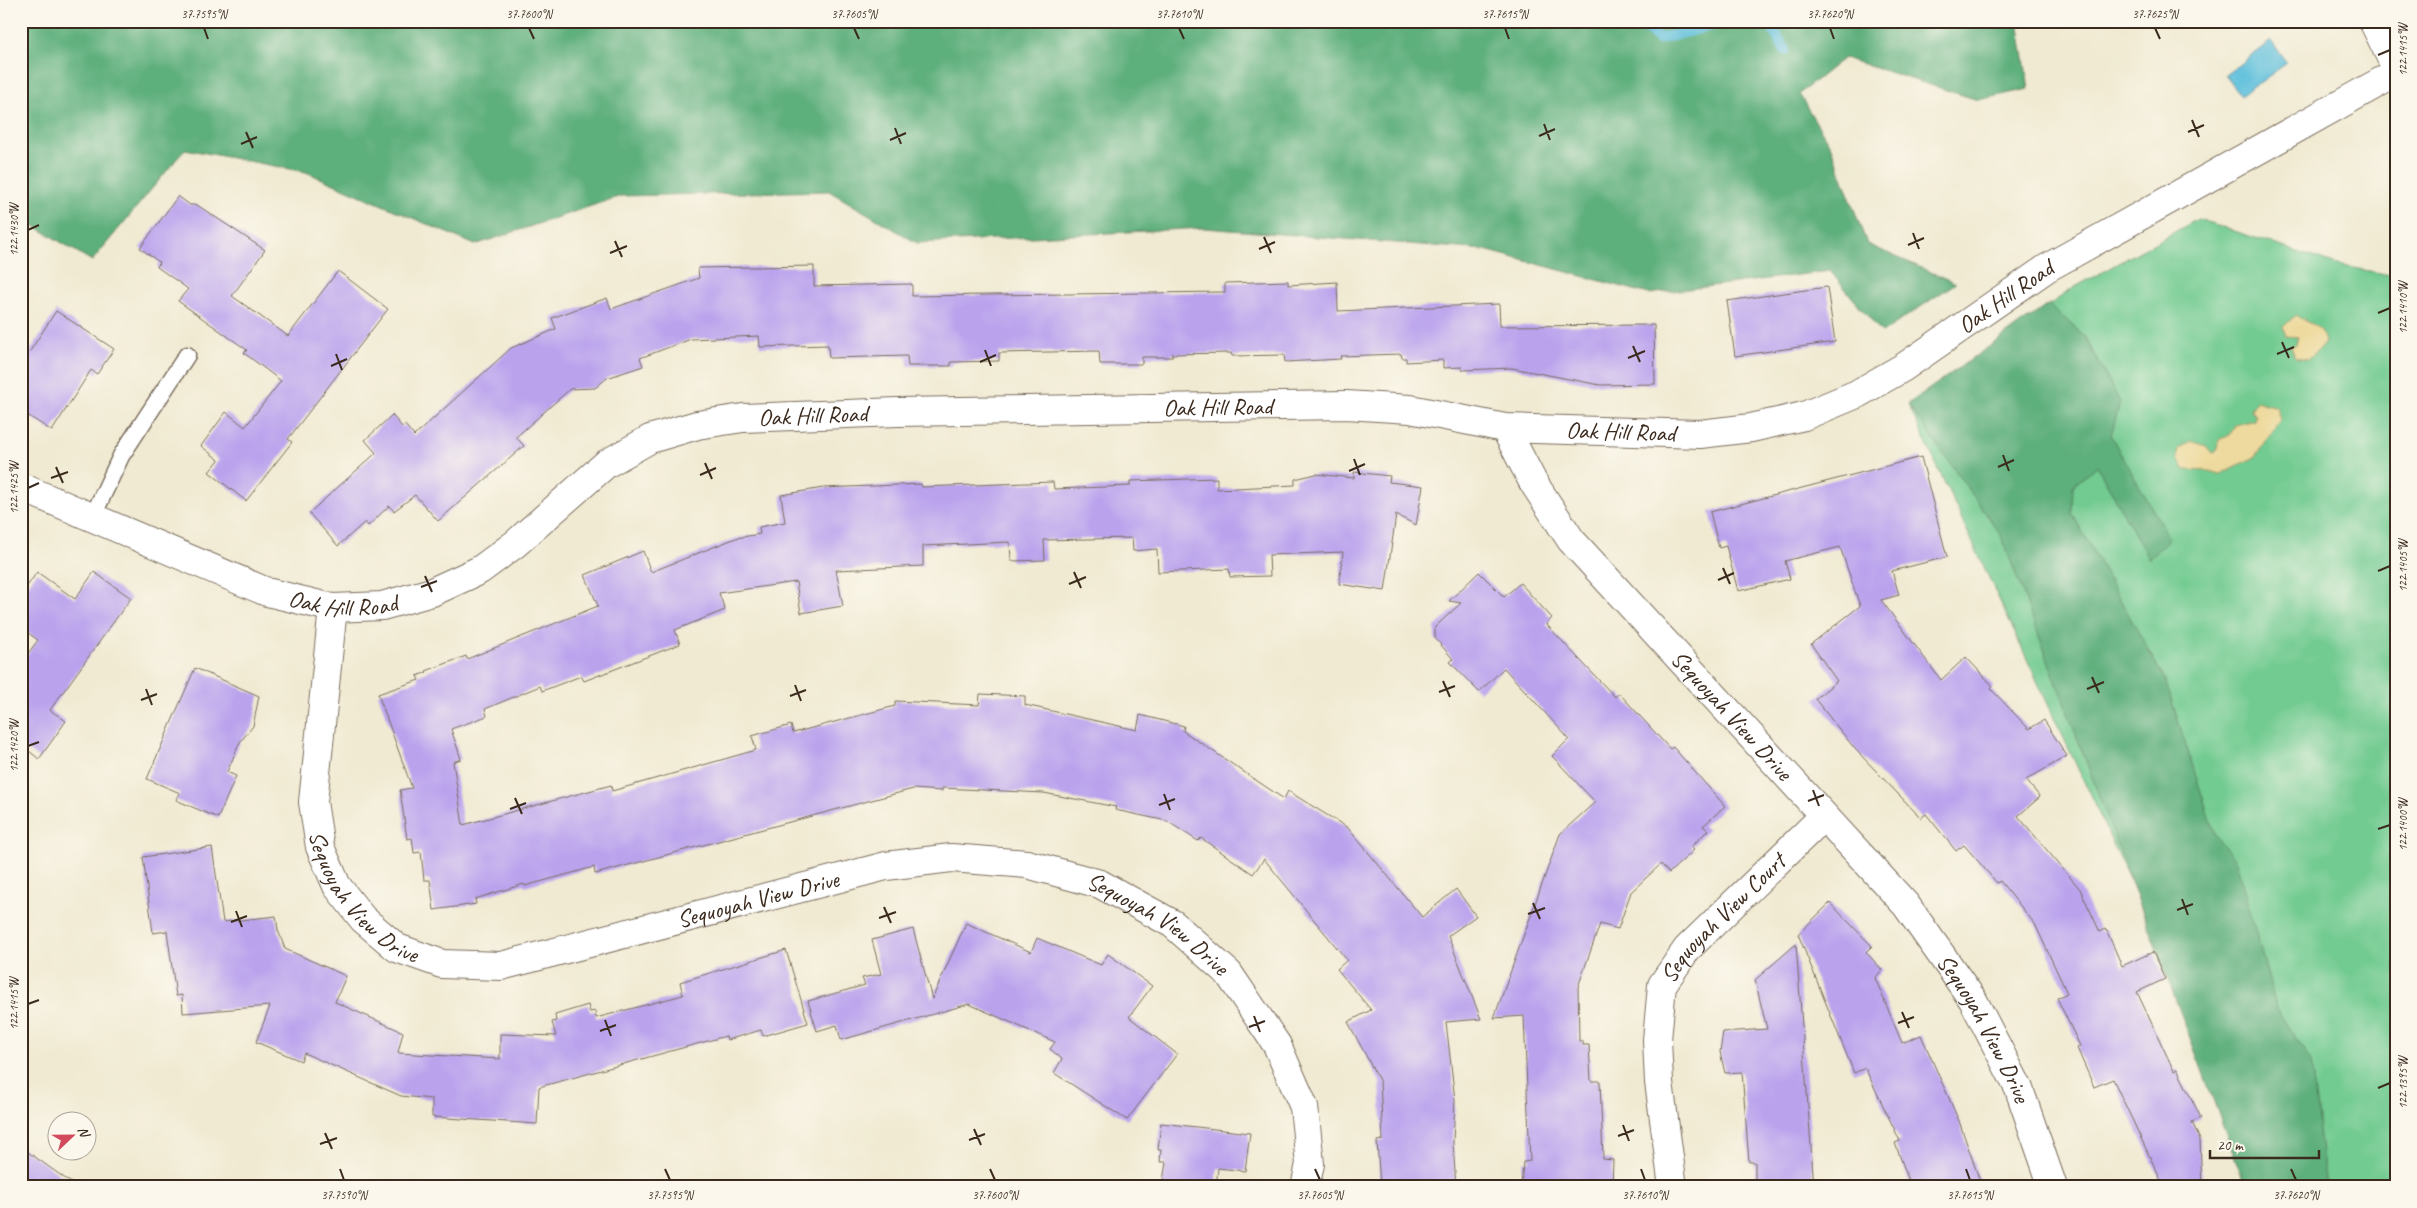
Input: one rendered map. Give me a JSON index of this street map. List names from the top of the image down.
{
  "streets": {
    "street": ["Oak Hill Road", "Sequoyah View Drive", "Sequoyah View Court"]
  },
  "crossings": [
    ["Oak Hill Road", "Sequoyah View Drive"],
    ["Sequoyah View Drive", "Sequoyah View Court"]
  ],
  "scale_bar": "20 m",
  "north": "right",
  "coordinates": [
    "37.7595°N",
    "37.7600°N",
    "37.7605°N",
    "37.7610°N",
    "37.7615°N",
    "37.7620°N",
    "37.7625°N",
    "122.1415°W",
    "122.1430°W",
    "122.1410°W",
    "122.1425°W",
    "122.1405°W",
    "122.1420°W",
    "122.1400°W",
    "122.1395°W",
    "37.7590°N"
  ]
}
